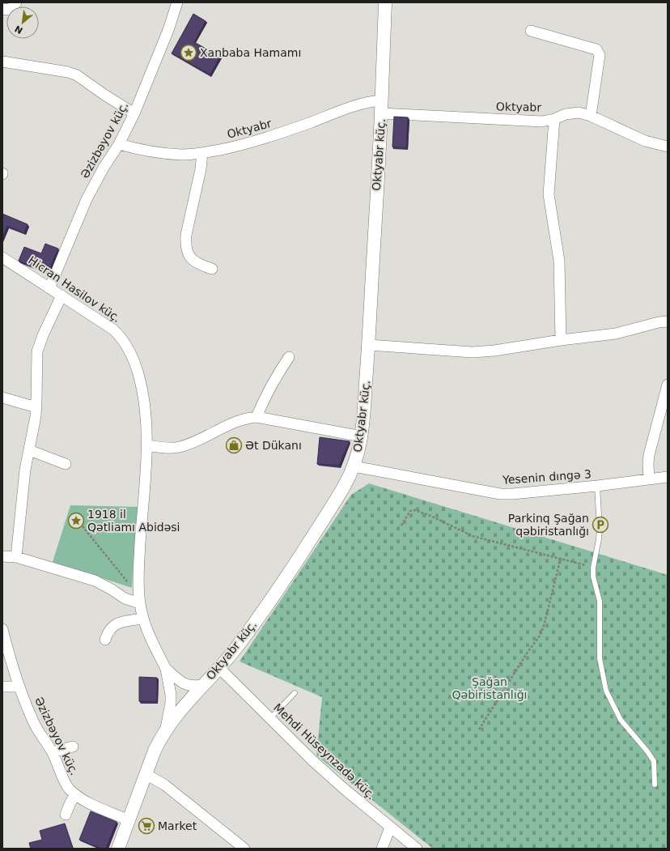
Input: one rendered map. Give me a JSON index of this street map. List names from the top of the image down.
{
  "streets": {
    "street": [
      "Oktyabr",
      "Əzizbəyov küç.",
      "Oktyabr küç.",
      "Hicran Hasilov küç.",
      "Yesenin dıngə 3",
      "Mehdi Hüseynzadə küç."
    ]
  },
  "crossings": [
    ["Oktyabr", "Əzizbəyov küç."],
    ["Oktyabr", "Oktyabr küç."],
    ["Əzizbəyov küç.", "Oktyabr küç."],
    ["Əzizbəyov küç.", "Hicran Hasilov küç."],
    ["Oktyabr küç.", "Yesenin dıngə 3"],
    ["Oktyabr küç.", "Mehdi Hüseynzadə küç."]
  ],
  "parks": ["Şağan Qəbiristanlığı"],
  "places": {
    "place": ["Xanbaba Hamamı", "1918 il Qətliamı Abidəsi"],
    "shop": ["Ət Dükanı"],
    "parking": ["Parkinq Şağan qəbiristanlığı"],
    "supermarket": ["Market"]
  },
  "north": "bottom left"
}
